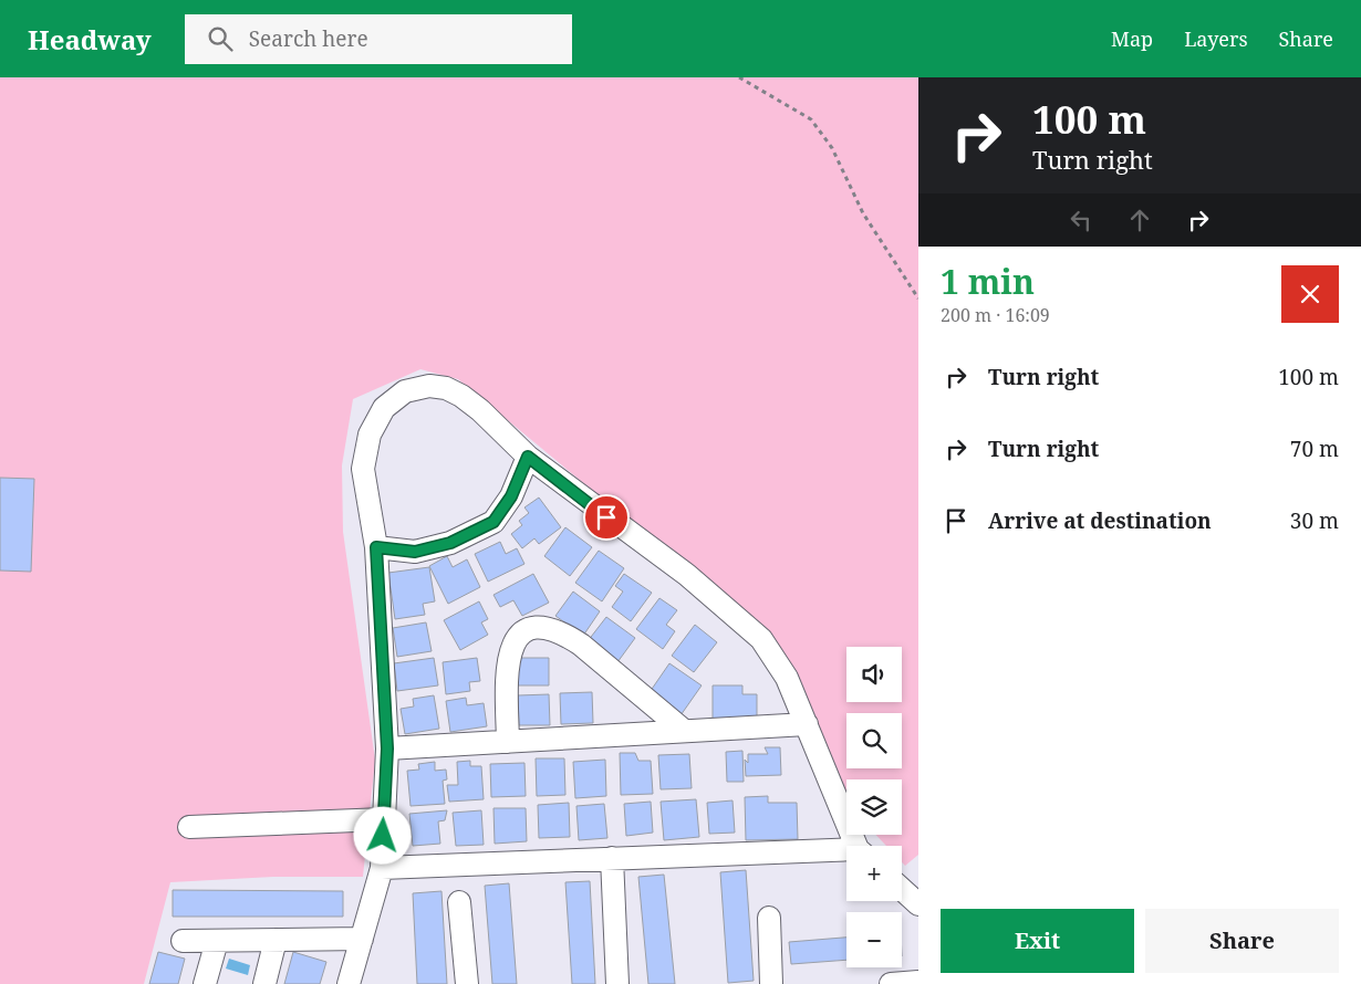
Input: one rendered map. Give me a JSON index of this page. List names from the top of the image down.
{
  "page": {
    "header": "Headway",
    "search": "Search here",
    "nav": ["Map", "Layers", "Share"],
    "turn": ["100 m", "Turn right"],
    "heading": ["1 min", "200 m · 16:09"],
    "list": [
      {
        "name": "Turn right",
        "value": "100 m"
      },
      {
        "name": "Turn right",
        "value": "70 m"
      },
      {
        "name": "Arrive at destination",
        "value": "30 m"
      }
    ],
    "map_buttons": ["+", "−"],
    "buttons": ["Exit", "Share"]
  }
}
